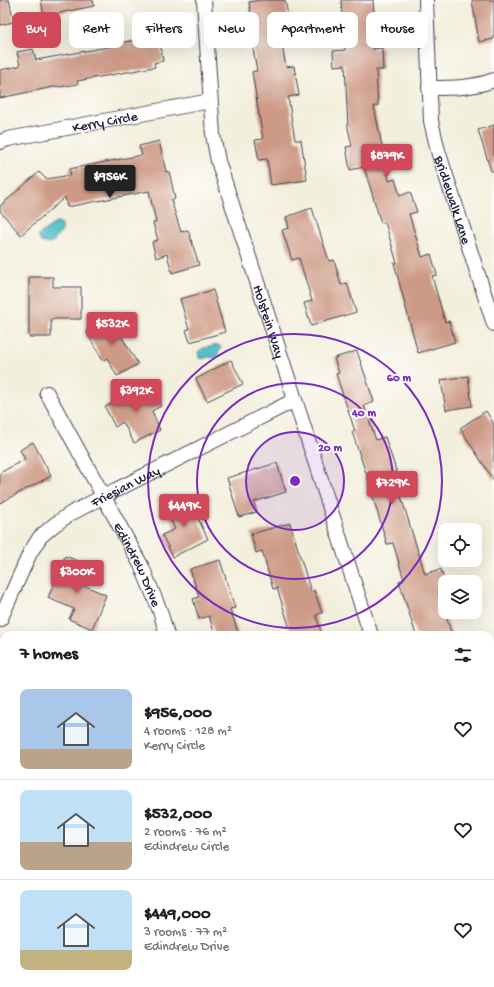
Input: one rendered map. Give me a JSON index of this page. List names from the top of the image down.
{
  "streets": {
    "street": [
      "Kerry Circle",
      "Bridlewalk Lane",
      "Holstein Way",
      "Friesian Way",
      "Edindrew Drive"
    ]
  },
  "crossings": [
    ["Kerry Circle", "Holstein Way"],
    ["Holstein Way", "Friesian Way"],
    ["Friesian Way", "Edindrew Drive"]
  ],
  "page": {
    "chip": [
      "Buy",
      "Rent",
      "Filters",
      "New",
      "Apartment",
      "House"
    ],
    "price": [
      "$879K",
      "$956K",
      "$532K",
      "$392K",
      "$729K",
      "$449K",
      "$300K"
    ],
    "heading": "7 homes",
    "list": [
      {
        "name": "$956,000",
        "note": "4 rooms · 128 m² · Kerry Circle"
      },
      {
        "name": "$532,000",
        "note": "2 rooms · 76 m² · Edindrew Circle"
      },
      {
        "name": "$449,000",
        "note": "3 rooms · 77 m² · Edindrew Drive"
      }
    ]
  },
  "rings": ["60 m", "40 m", "20 m"]
}
